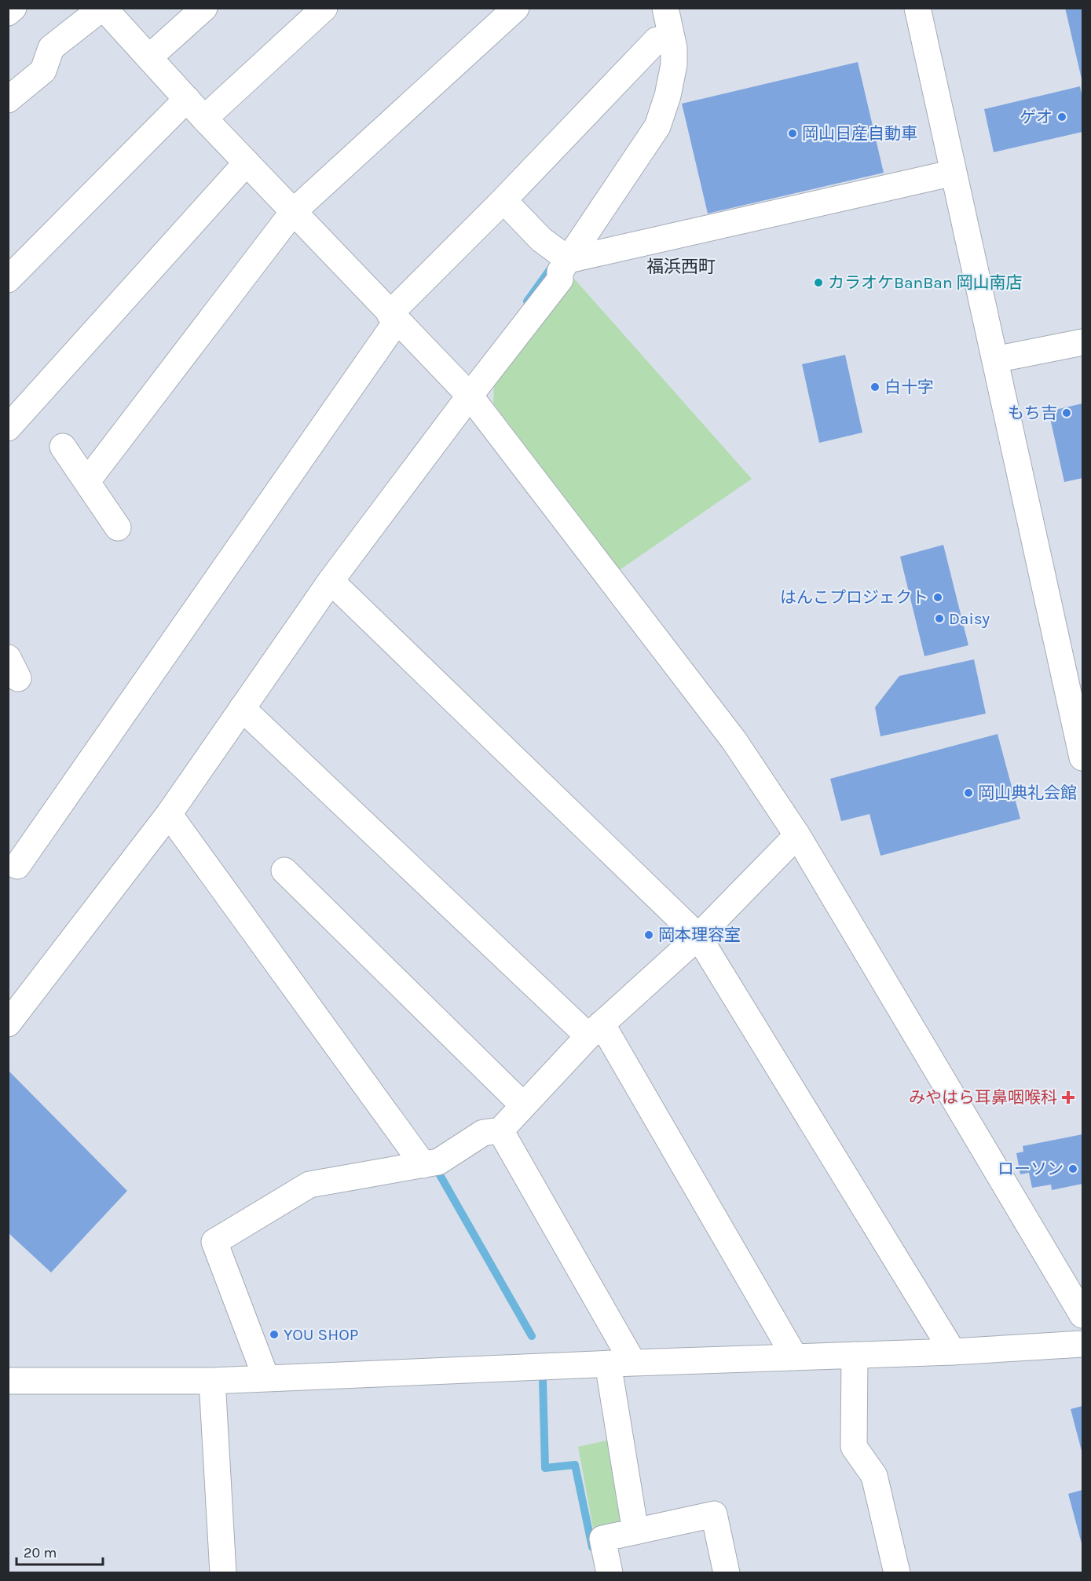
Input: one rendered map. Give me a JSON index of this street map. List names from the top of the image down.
{
  "districts": ["福浜西町"],
  "places": {
    "other": [
      "ゲオ",
      "岡山日産自動車",
      "カラオケBanBan 岡山南店",
      "白十字",
      "もち吉",
      "はんこプロジェクト",
      "Daisy",
      "岡山典礼会館",
      "岡本理容室",
      "ローソン",
      "YOU SHOP"
    ],
    "health": ["みやはら耳鼻咽喉科"]
  },
  "scale_bar": "20 m"
}
